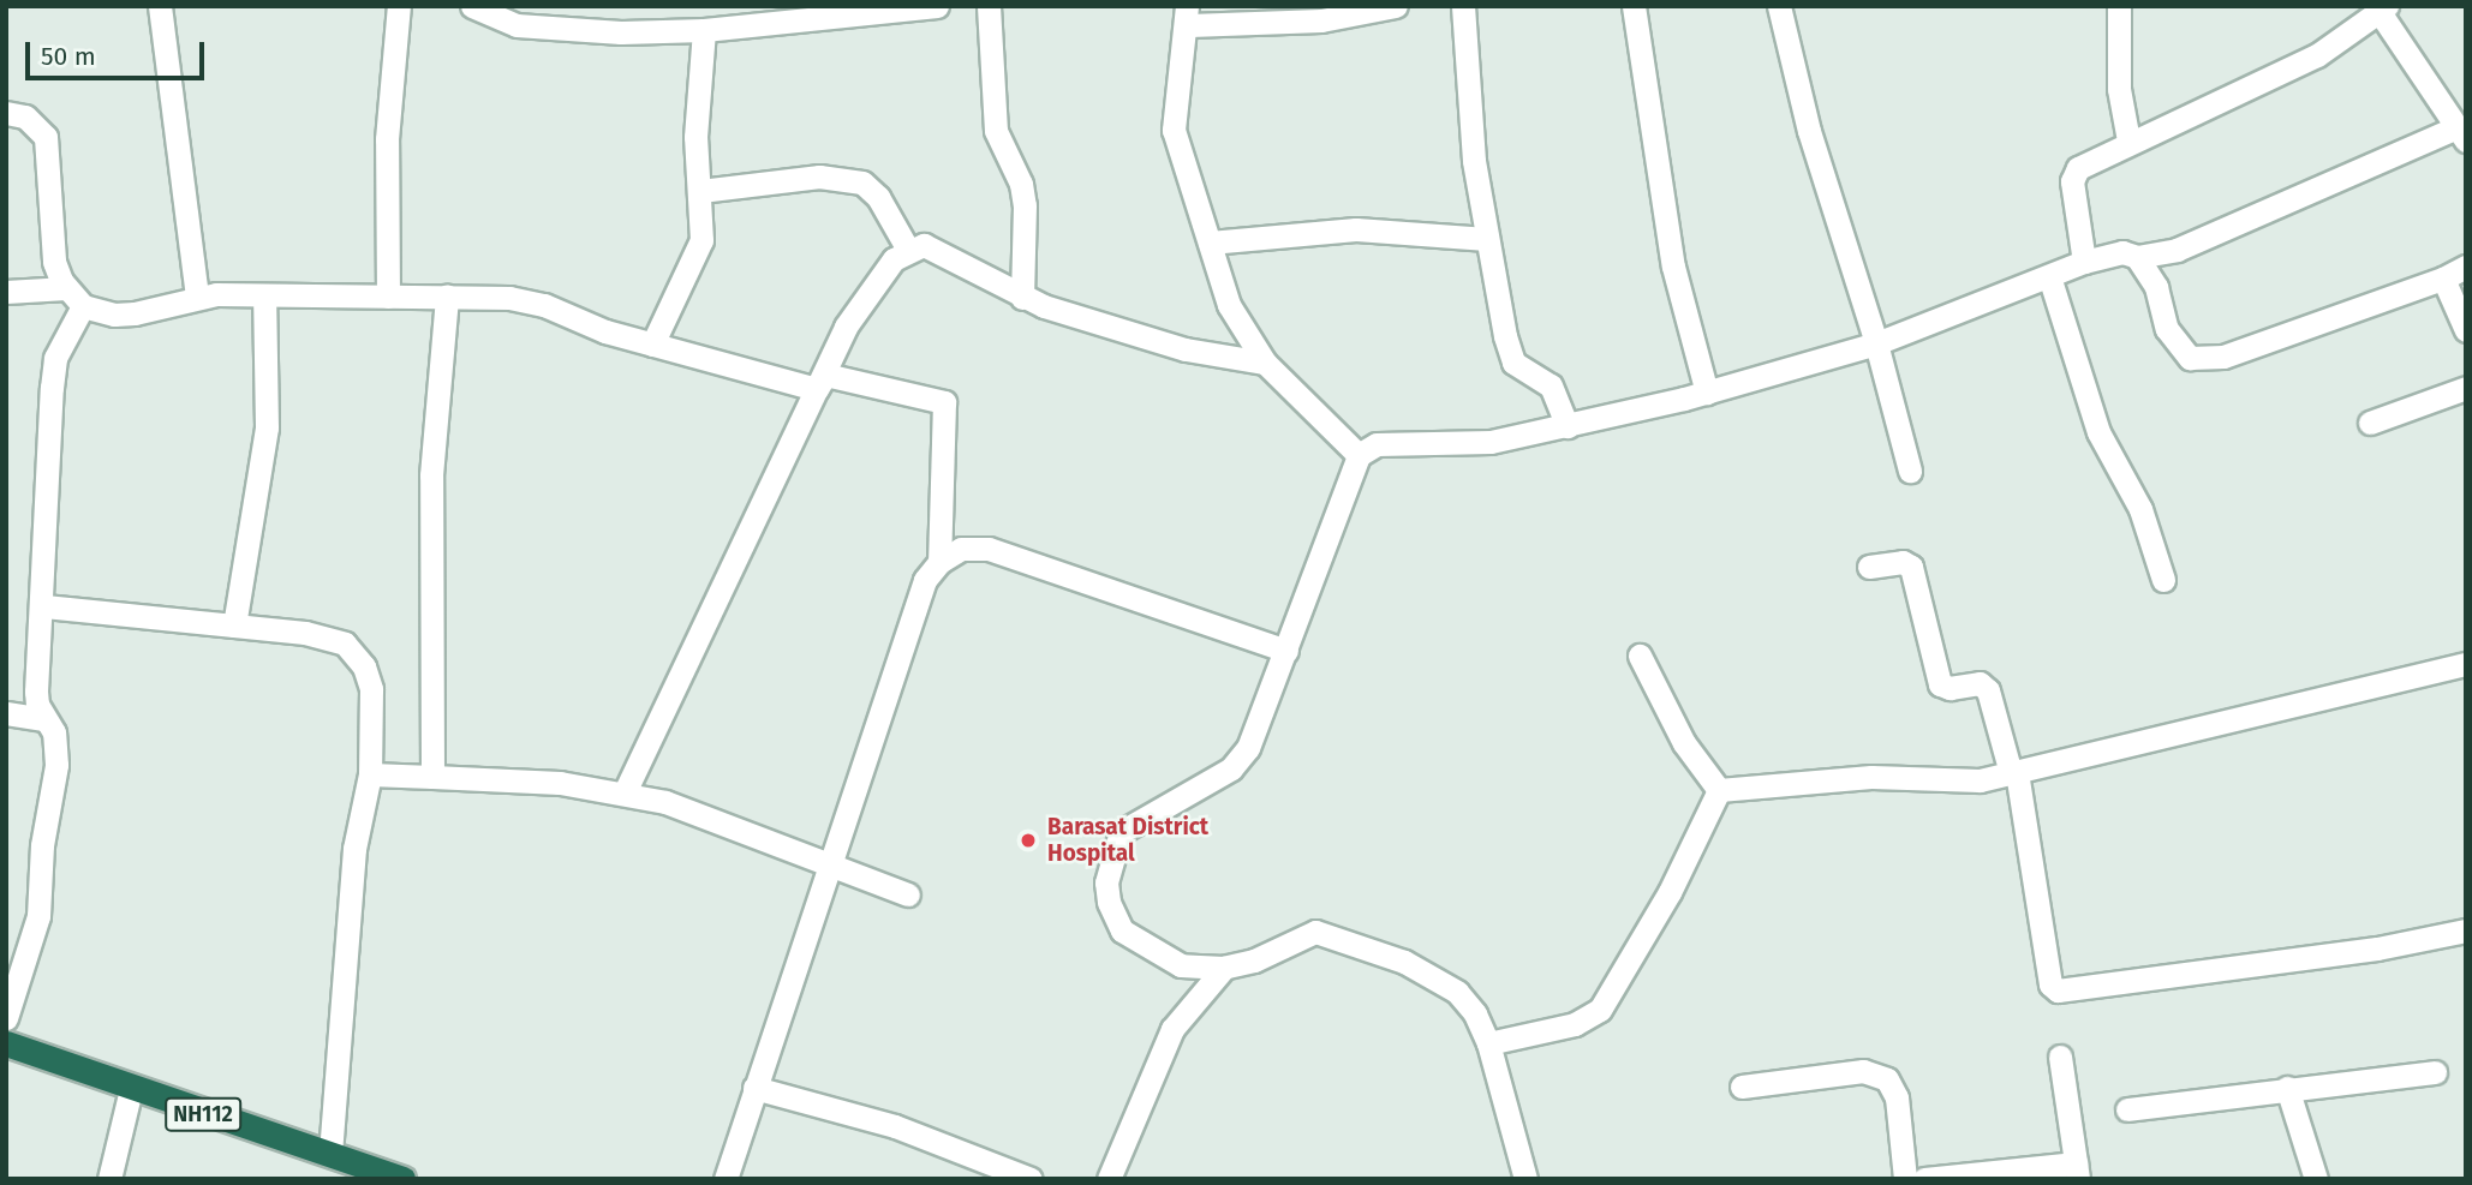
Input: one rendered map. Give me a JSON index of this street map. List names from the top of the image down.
{
  "streets": {
    "highway": ["NH112"]
  },
  "places": ["Barasat District Hospital"],
  "scale_bar": "50 m"
}
